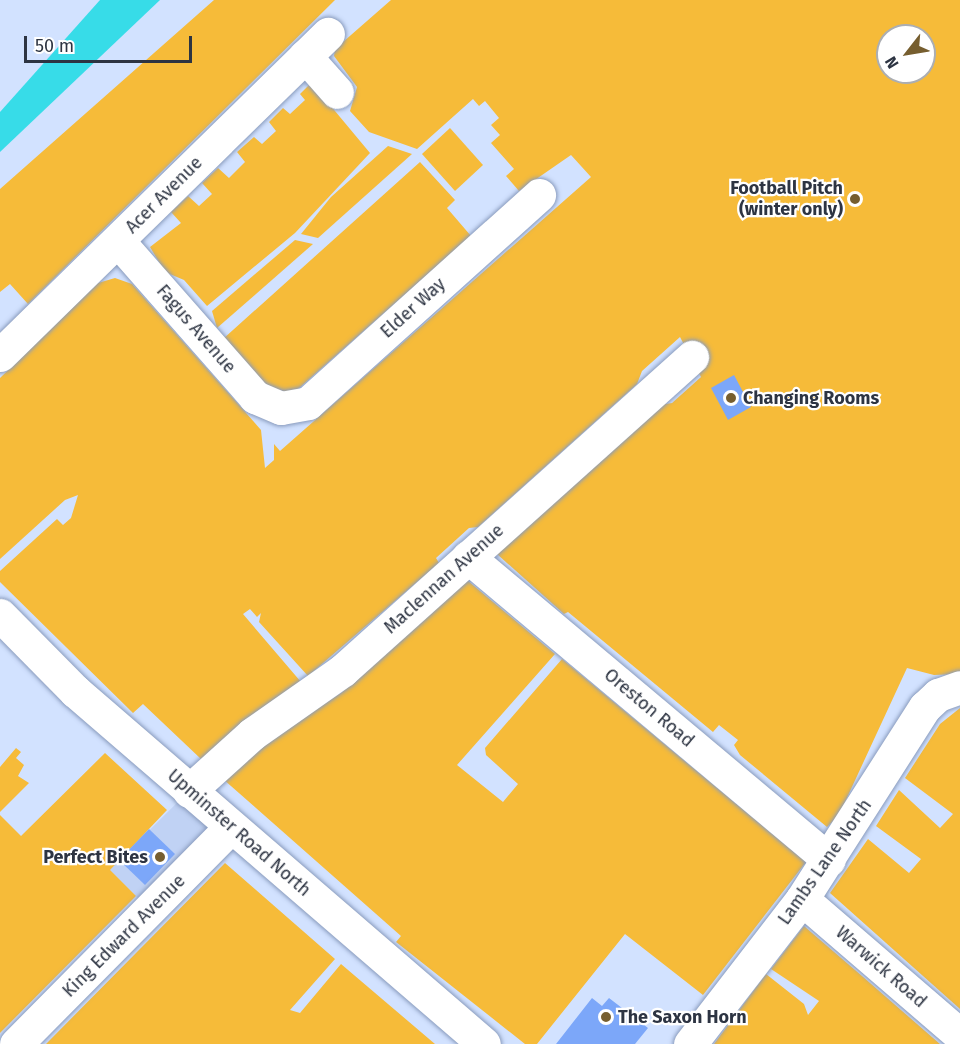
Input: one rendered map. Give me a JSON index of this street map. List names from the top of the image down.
{
  "streets": {
    "street": [
      "Acer Avenue",
      "Elder Way",
      "Fagus Avenue",
      "Maclennan Avenue",
      "Oreston Road",
      "Upminster Road North",
      "Lambs Lane North",
      "King Edward Avenue",
      "Warwick Road"
    ]
  },
  "crossings": [
    ["Acer Avenue", "Fagus Avenue"],
    ["Elder Way", "Fagus Avenue"],
    ["Maclennan Avenue", "Oreston Road"],
    ["Maclennan Avenue", "Upminster Road North"],
    ["Oreston Road", "Lambs Lane North"],
    ["Upminster Road North", "King Edward Avenue"],
    ["Lambs Lane North", "Warwick Road"]
  ],
  "places": [
    "Football Pitch (winter only)",
    "Changing Rooms",
    "Perfect Bites",
    "The Saxon Horn"
  ],
  "scale_bar": "50 m",
  "north": "bottom left"
}
